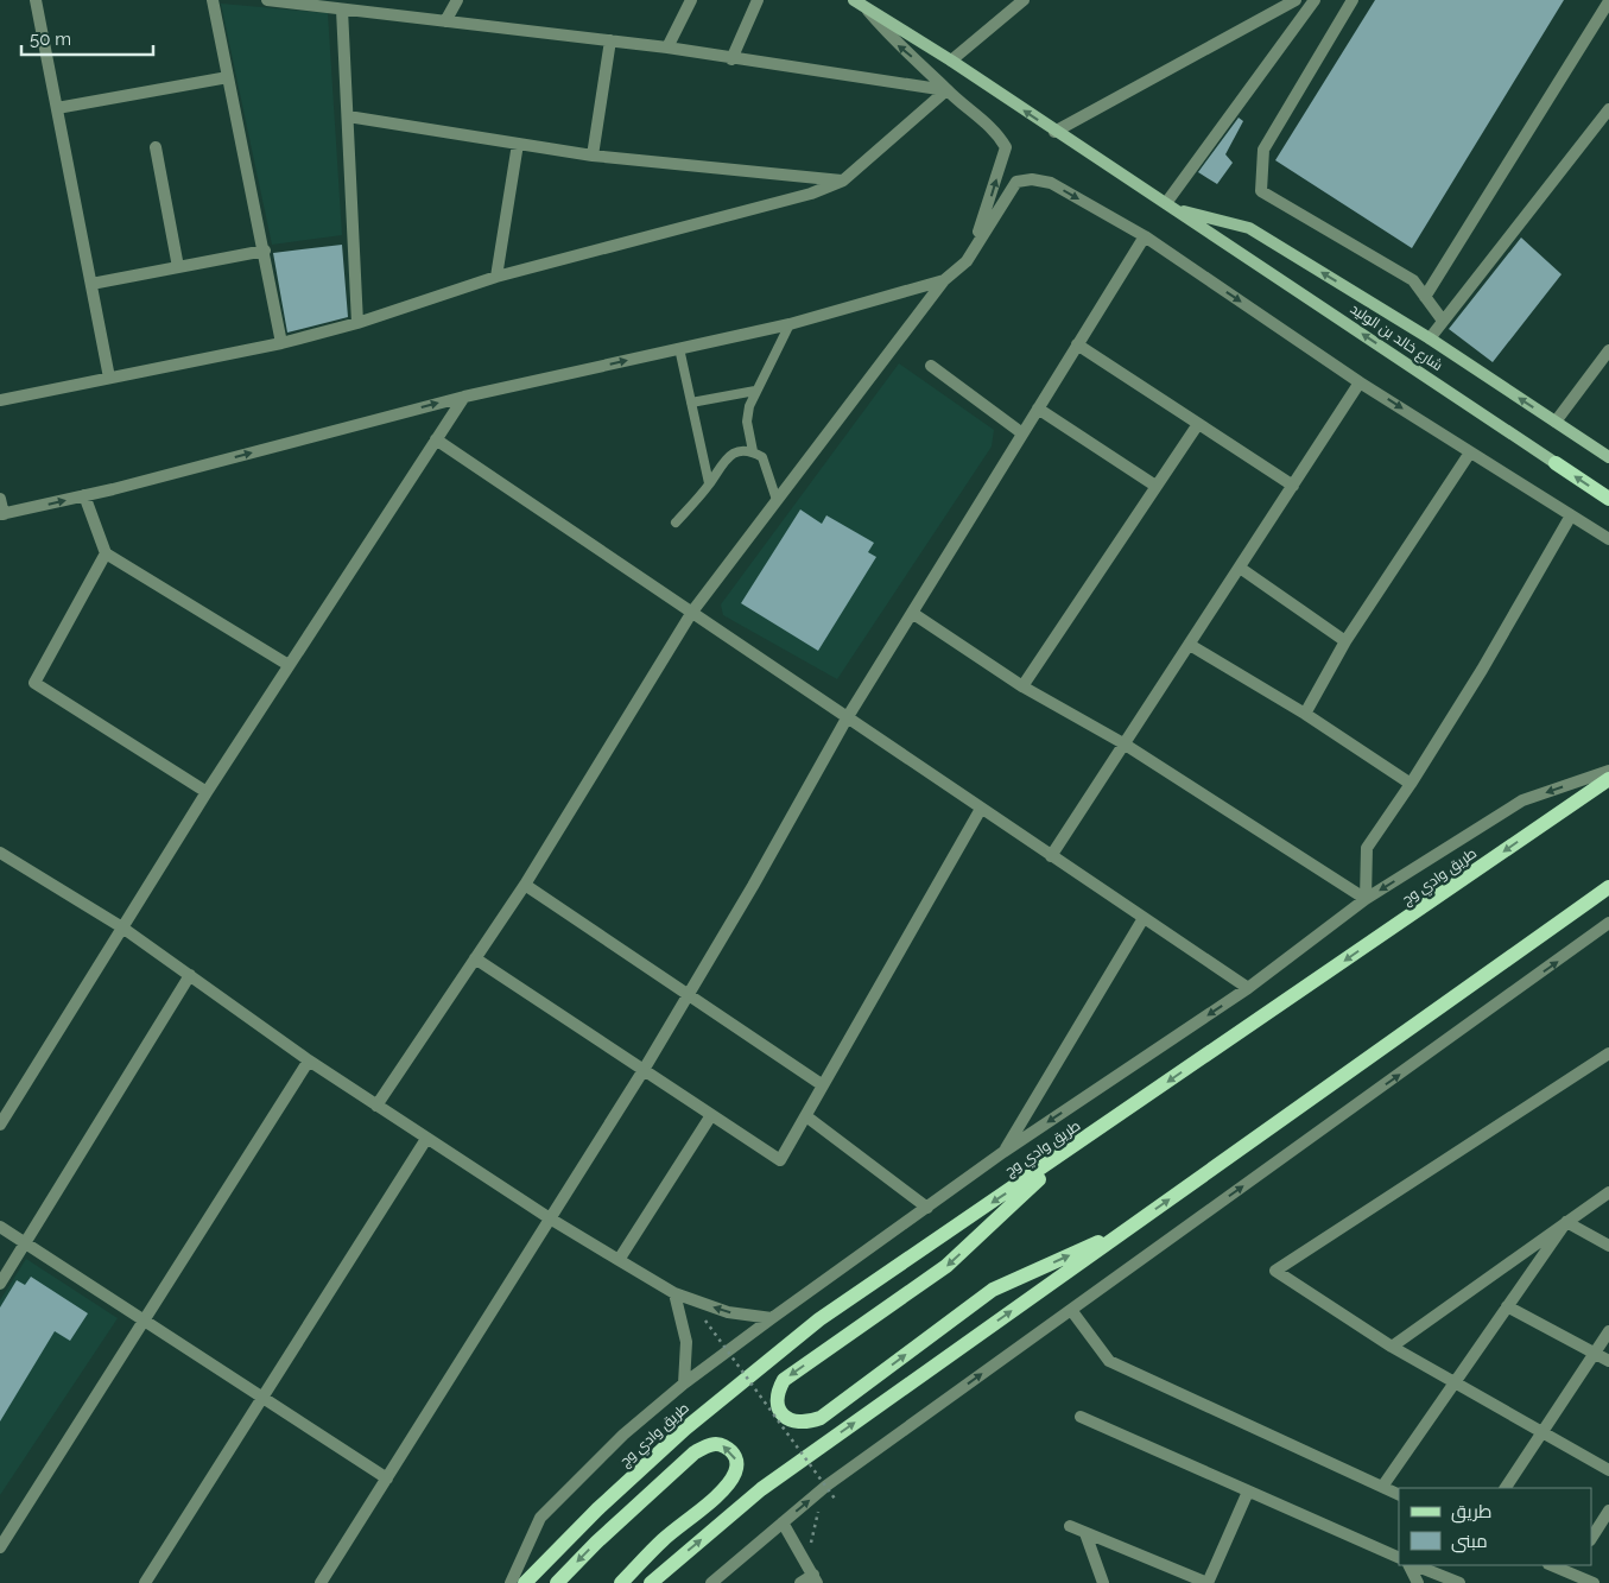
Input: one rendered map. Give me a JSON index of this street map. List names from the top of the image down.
{
  "streets": {
    "main road": ["شارع خالد بن الوليد", "طريق وادي وج"]
  },
  "legend": ["طريق", "مبنى"],
  "scale_bar": "50 m"
}
